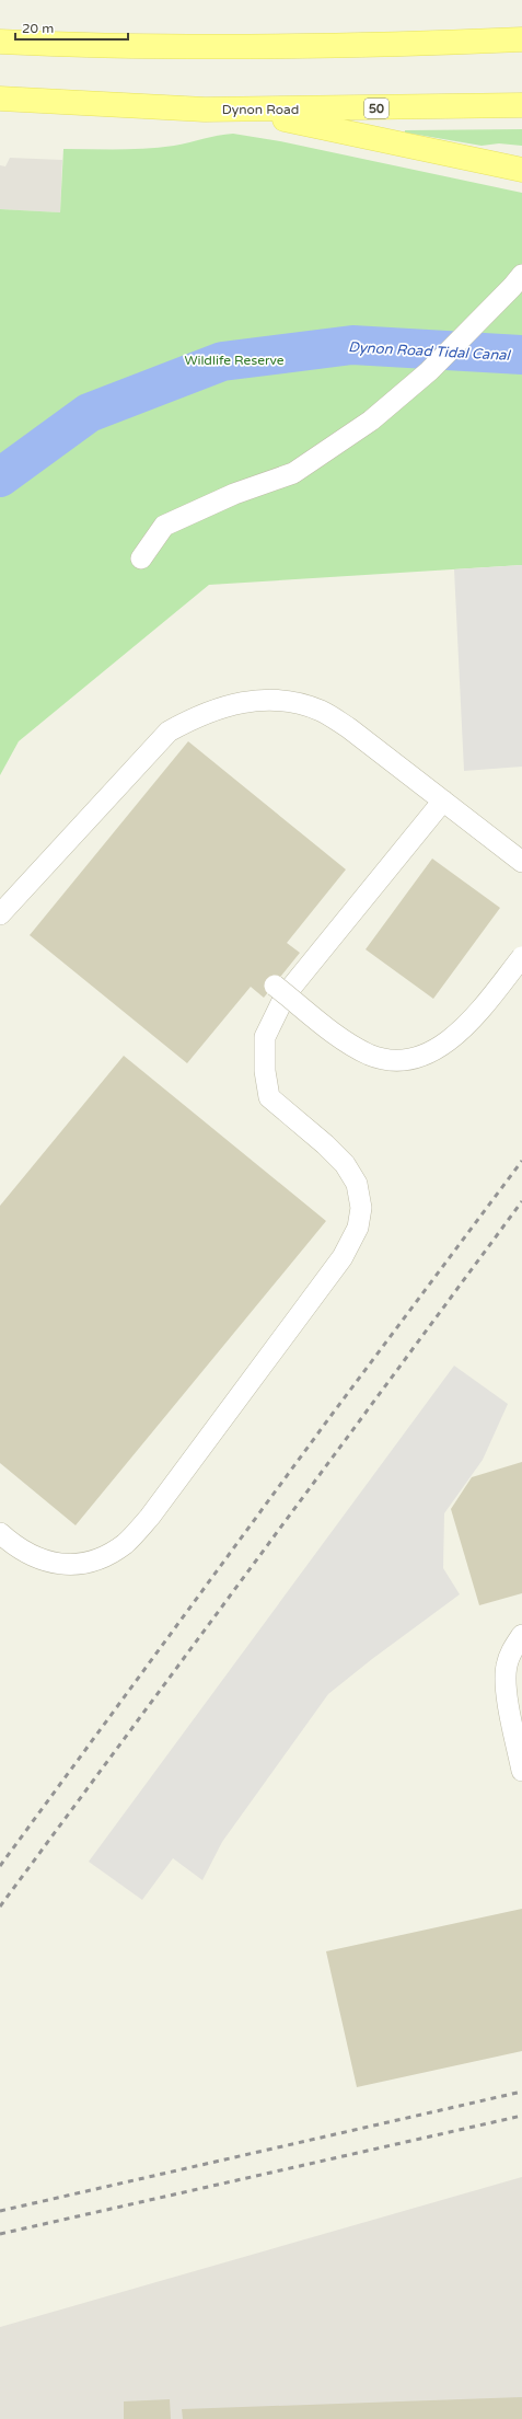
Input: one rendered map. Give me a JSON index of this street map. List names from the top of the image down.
{
  "streets": {
    "main road": ["50", "Dynon Road"]
  },
  "water": ["Dynon Road Tidal Canal"],
  "parks": ["Wildlife Reserve"],
  "scale_bar": "20 m"
}
